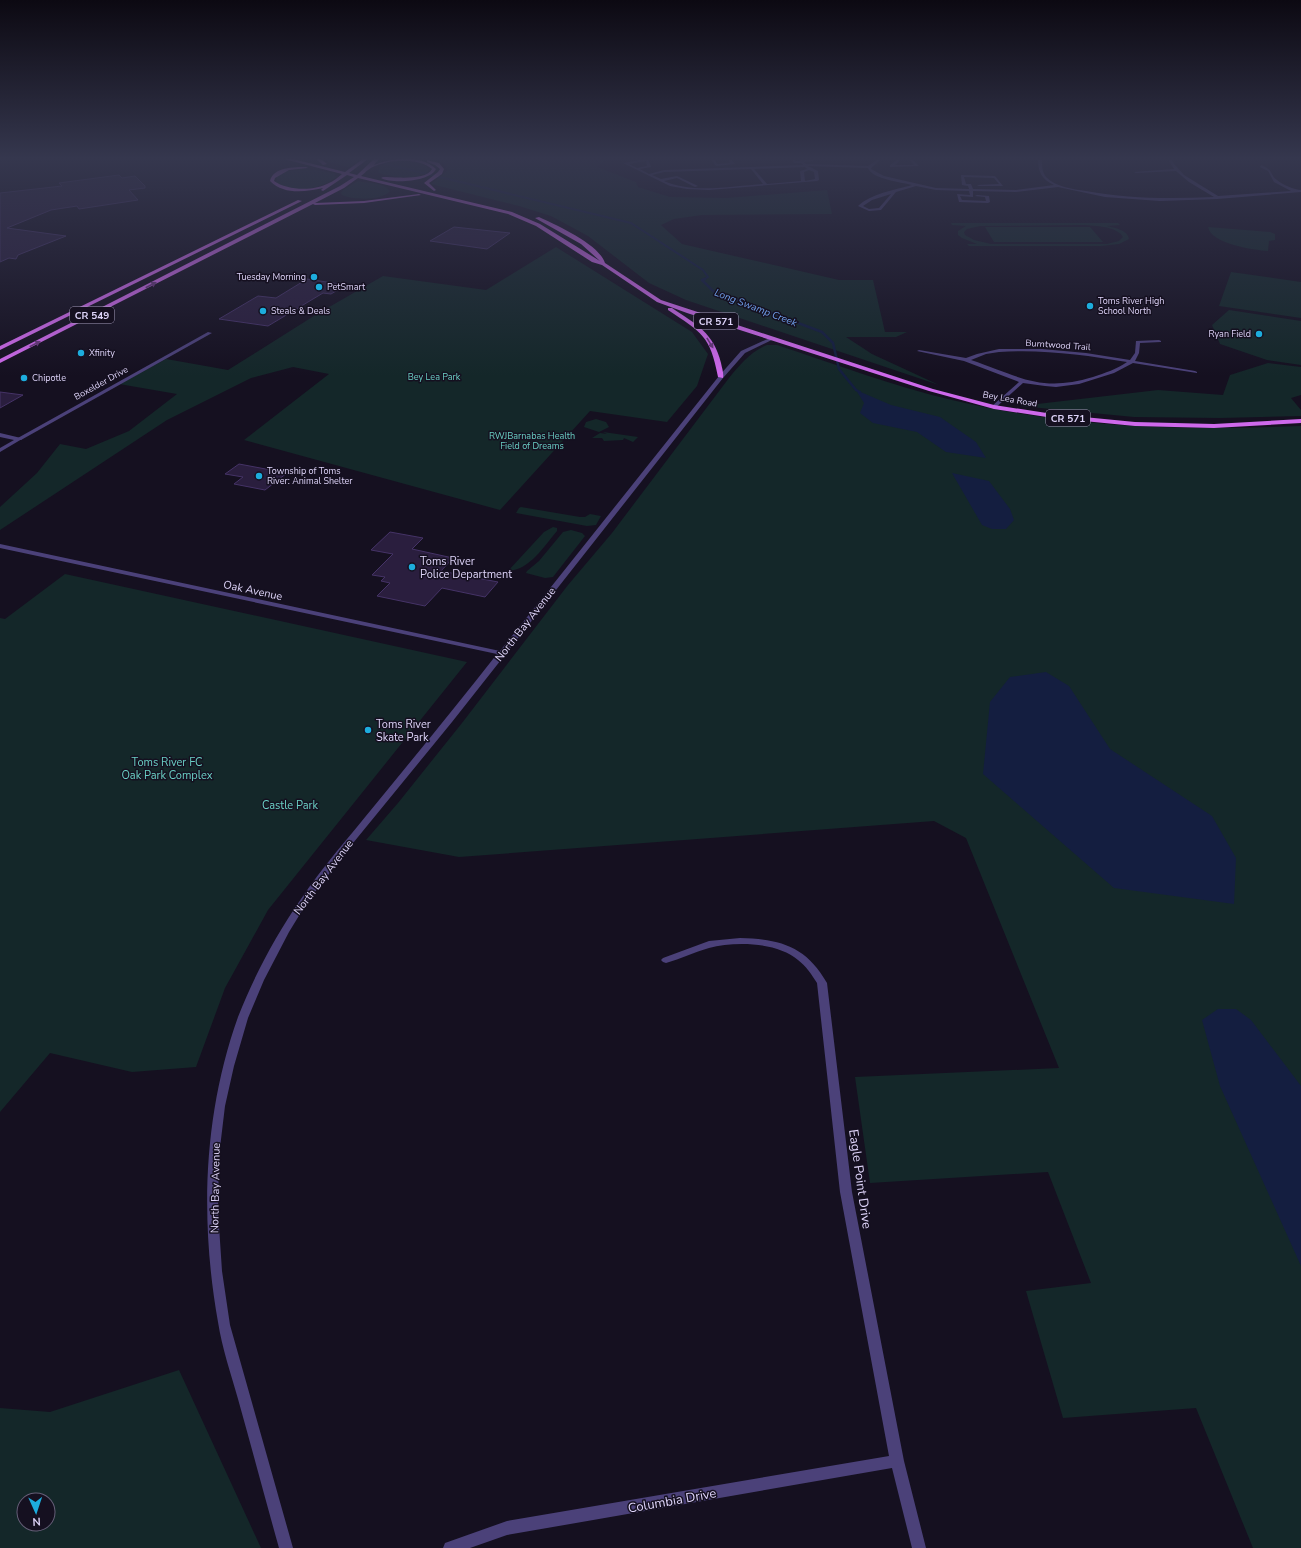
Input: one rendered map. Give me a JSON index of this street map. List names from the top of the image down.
{
  "streets": {
    "main road": ["CR 549", "CR 571", "Bey Lea Road"],
    "street": [
      "Burntwood Trail",
      "Boxelder Drive",
      "Oak Avenue",
      "North Bay Avenue",
      "Eagle Point Drive",
      "Columbia Drive"
    ]
  },
  "crossings": [
    ["CR 571", "Bey Lea Road"],
    ["CR 571", "North Bay Avenue"],
    ["Bey Lea Road", "North Bay Avenue"],
    ["Oak Avenue", "North Bay Avenue"],
    ["Eagle Point Drive", "Columbia Drive"]
  ],
  "water": ["Long Swamp Creek"],
  "parks": [
    "Bey Lea Park",
    "RWJBarnabas Health Field of Dreams",
    "Toms River FC Oak Park Complex",
    "Castle Park"
  ],
  "places": [
    "Tuesday Morning",
    "PetSmart",
    "Toms River High School North",
    "Steals & Deals",
    "Ryan Field",
    "Xfinity",
    "Chipotle",
    "Township of Toms River: Animal Shelter",
    "Toms River Police Department",
    "Toms River Skate Park"
  ],
  "north": "bottom"
}
